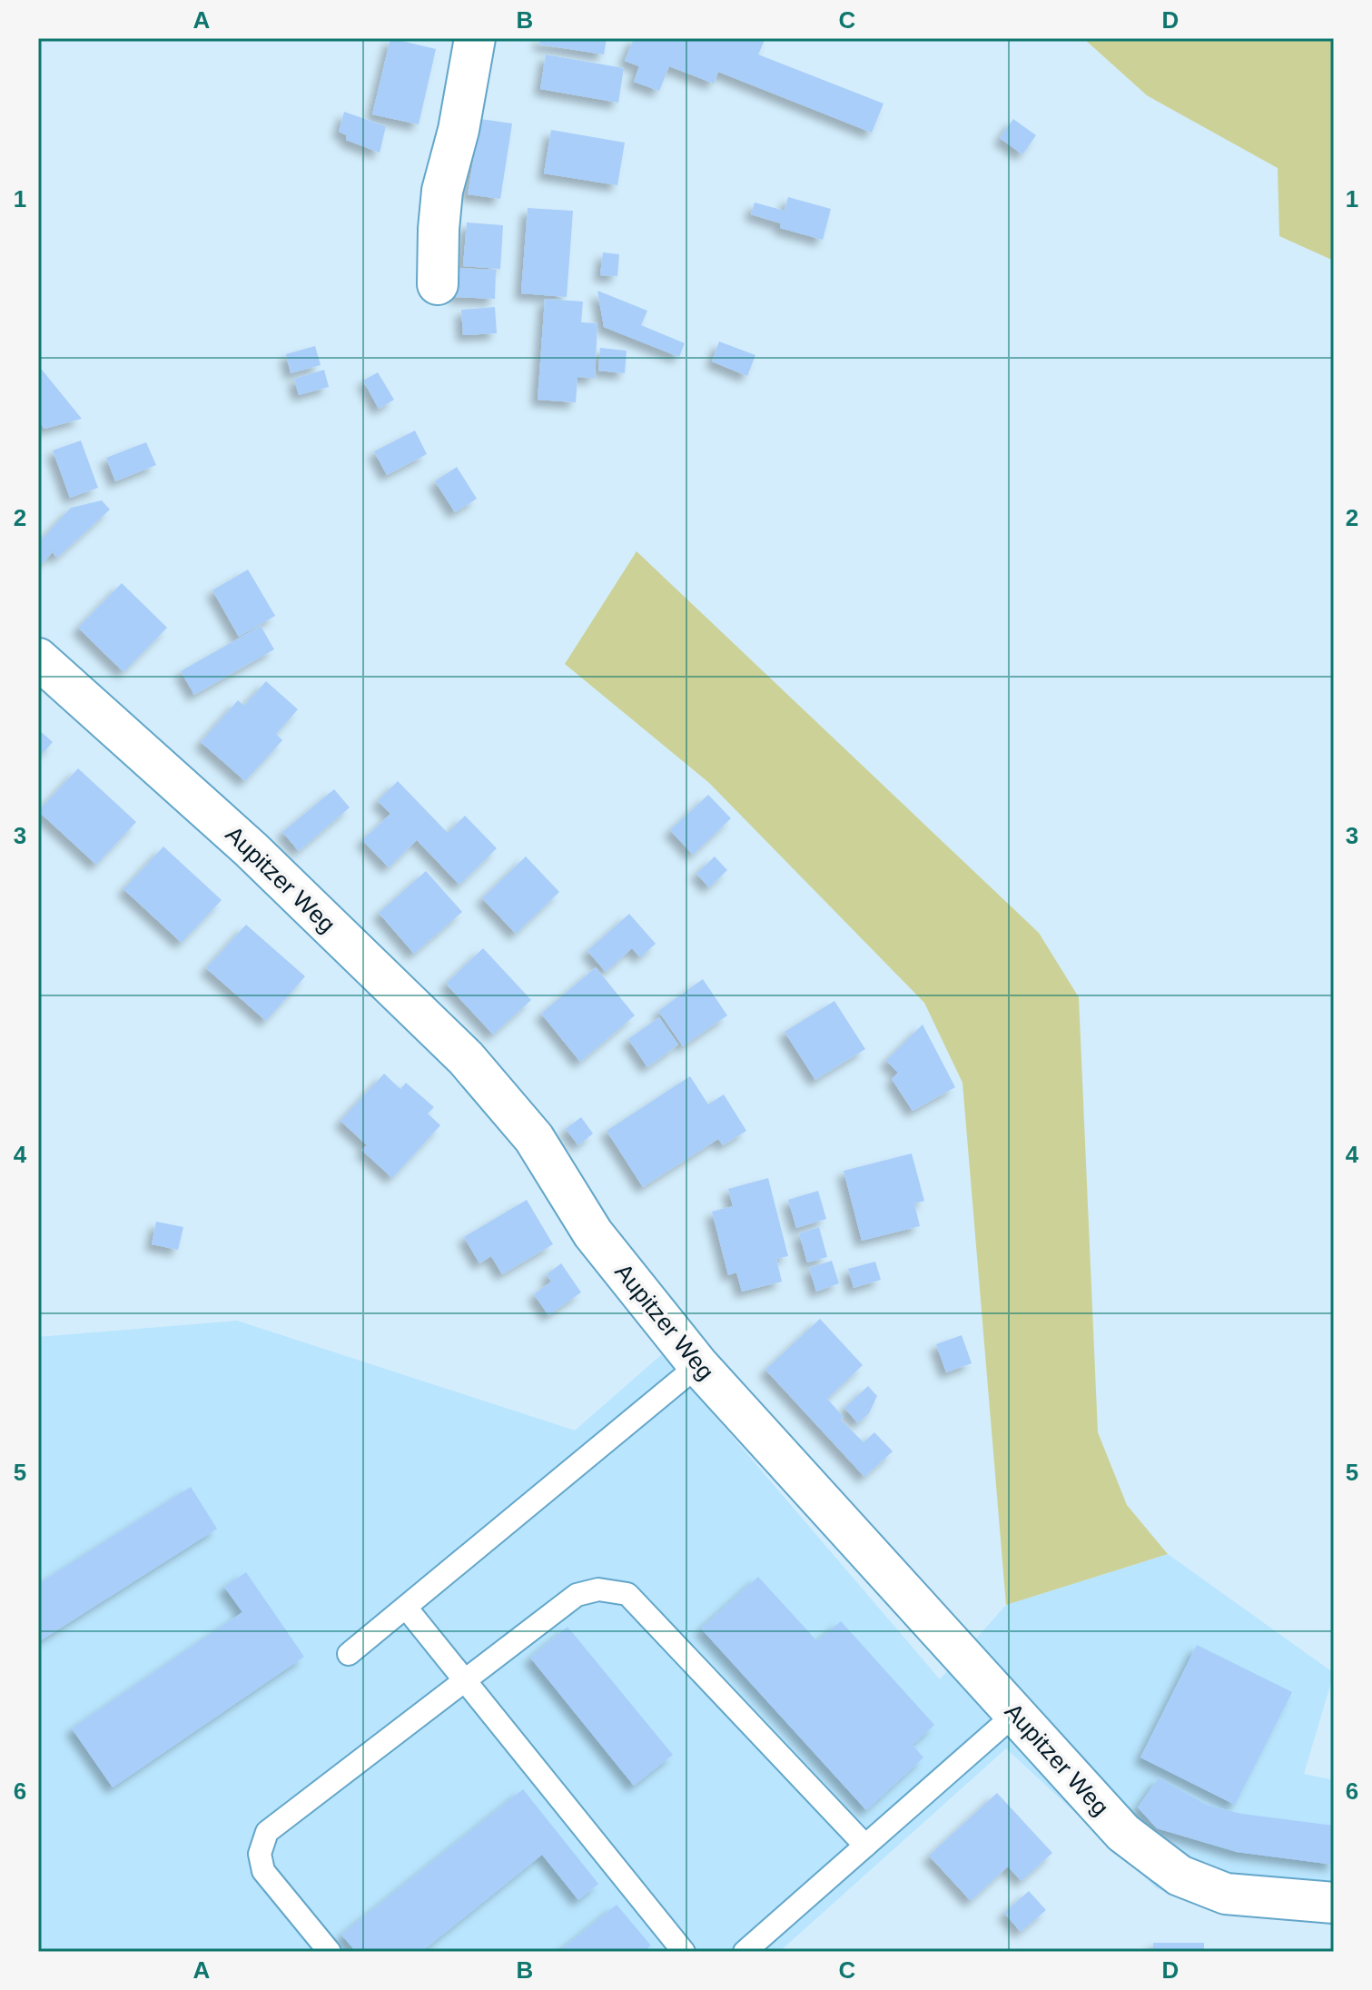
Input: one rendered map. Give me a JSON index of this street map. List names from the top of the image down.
{
  "streets": {
    "street": ["Aupitzer Weg"]
  },
  "grid": {
    "columns": [
      "A",
      "B",
      "C",
      "D"
    ],
    "rows": [
      "1",
      "2",
      "3",
      "4",
      "5",
      "6"
    ]
  }
}
